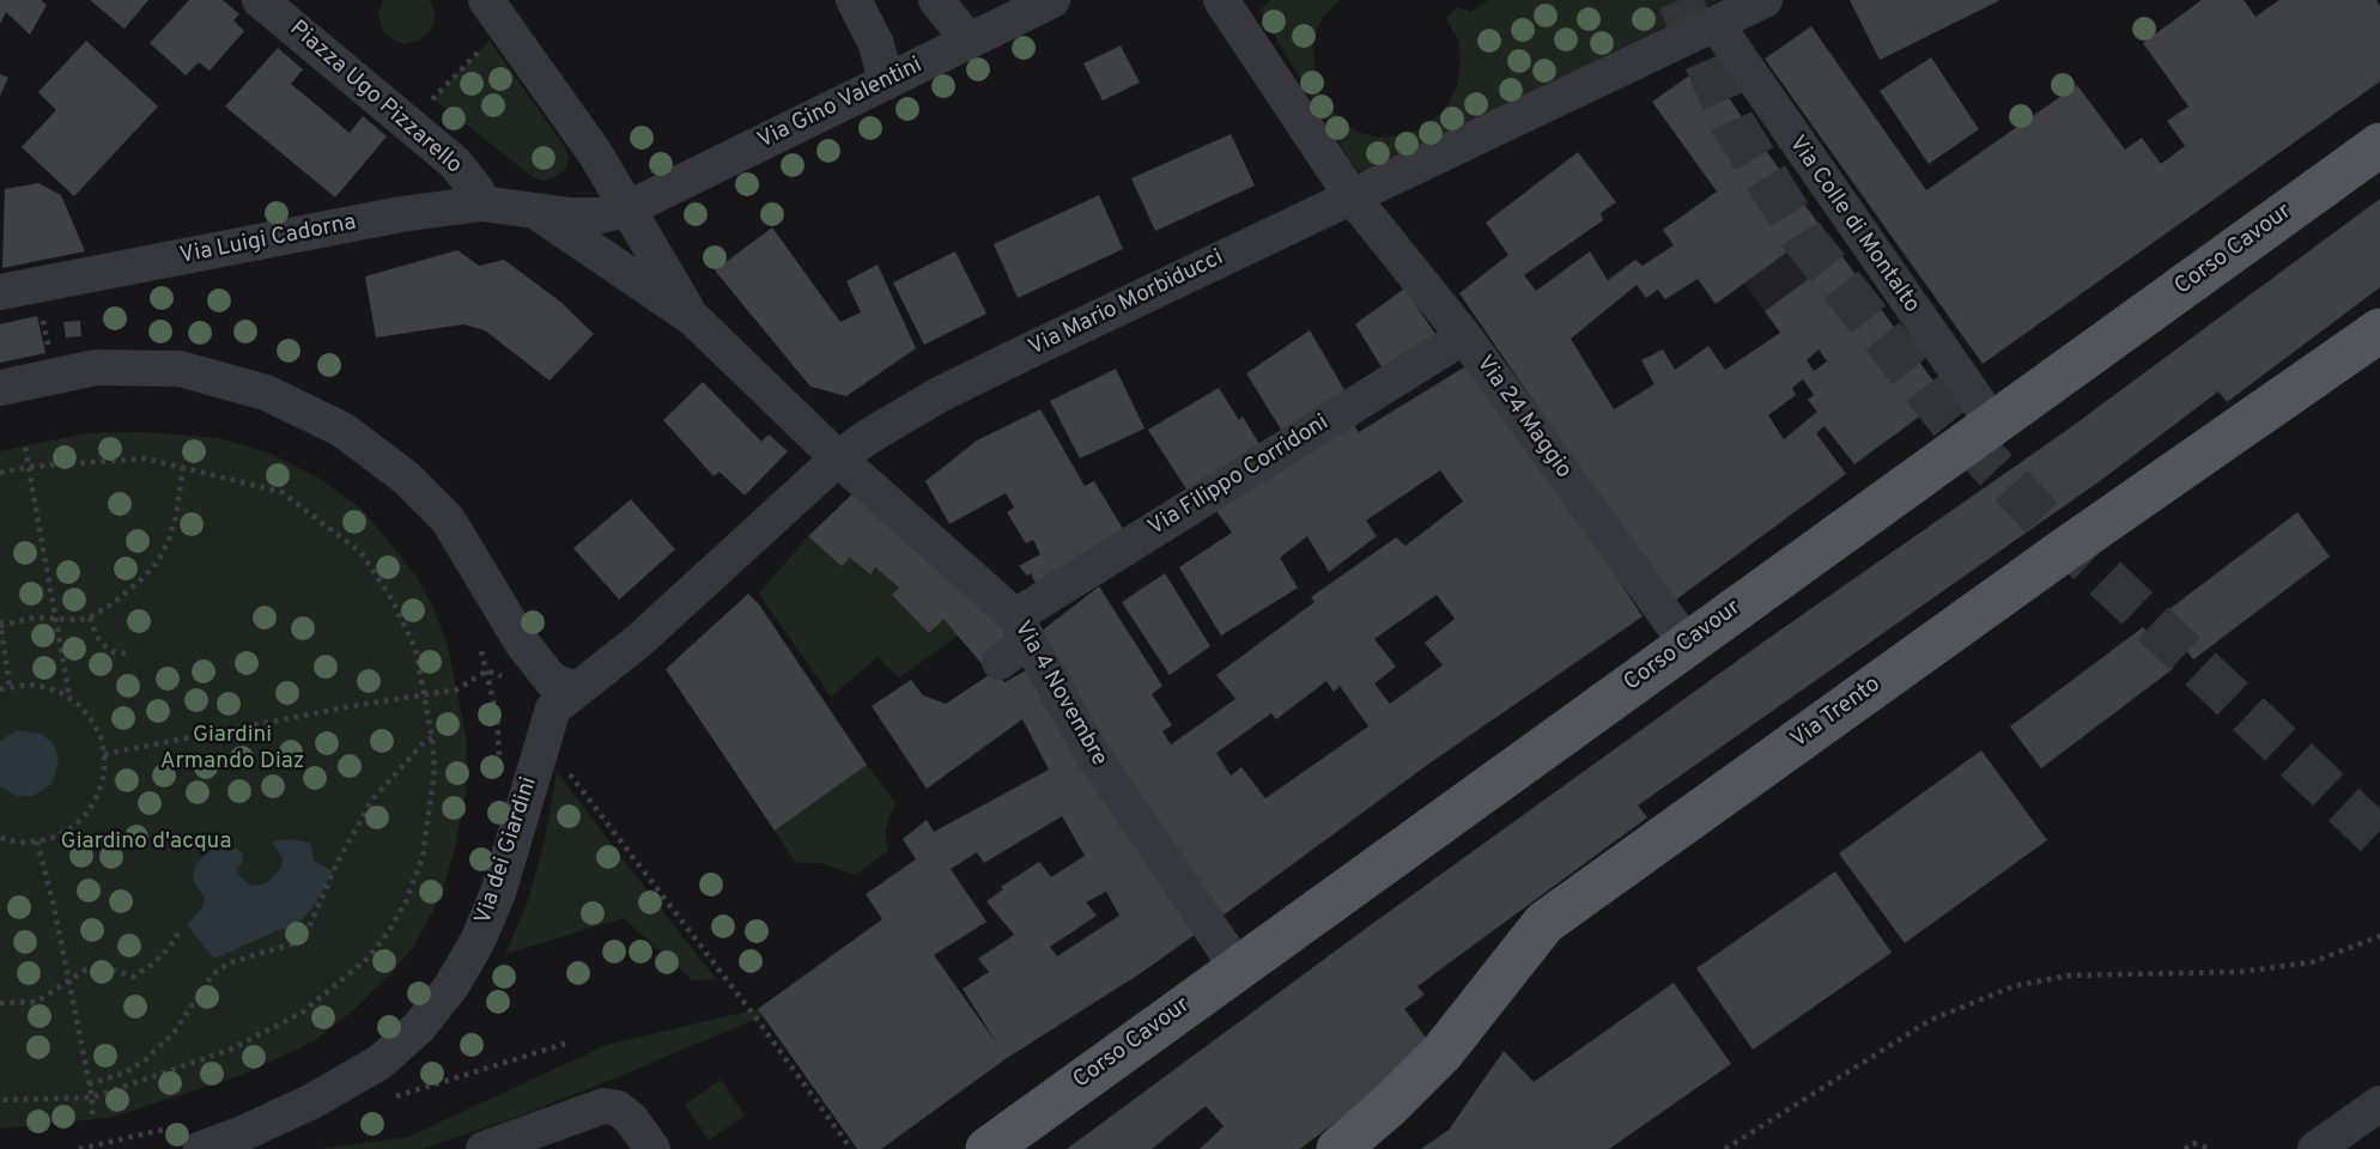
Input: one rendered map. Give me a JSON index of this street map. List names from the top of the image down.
{
  "streets": {
    "main road": ["Corso Cavour", "Via Trento"],
    "street": [
      "Piazza Ugo Pizzarello",
      "Via Gino Valentini",
      "Via Colle di Montalto",
      "Via Luigi Cadorna",
      "Via Mario Morbiducci",
      "Via 24 Maggio",
      "Via Filippo Corridoni",
      "Via 4 Novembre",
      "Via dei Giardini"
    ]
  },
  "crossings": [
    ["Piazza Ugo Pizzarello", "Via Luigi Cadorna"],
    ["Via Colle di Montalto", "Corso Cavour"],
    ["Via Colle di Montalto", "Via Mario Morbiducci"],
    ["Corso Cavour", "Via 24 Maggio"],
    ["Corso Cavour", "Via 4 Novembre"],
    ["Via Mario Morbiducci", "Via 24 Maggio"],
    ["Via Mario Morbiducci", "Via 4 Novembre"],
    ["Via Mario Morbiducci", "Via dei Giardini"],
    ["Via 24 Maggio", "Via Filippo Corridoni"],
    ["Via Filippo Corridoni", "Via 4 Novembre"]
  ],
  "parks": ["Giardini Armando Diaz", "Giardino d'acqua"]
}
